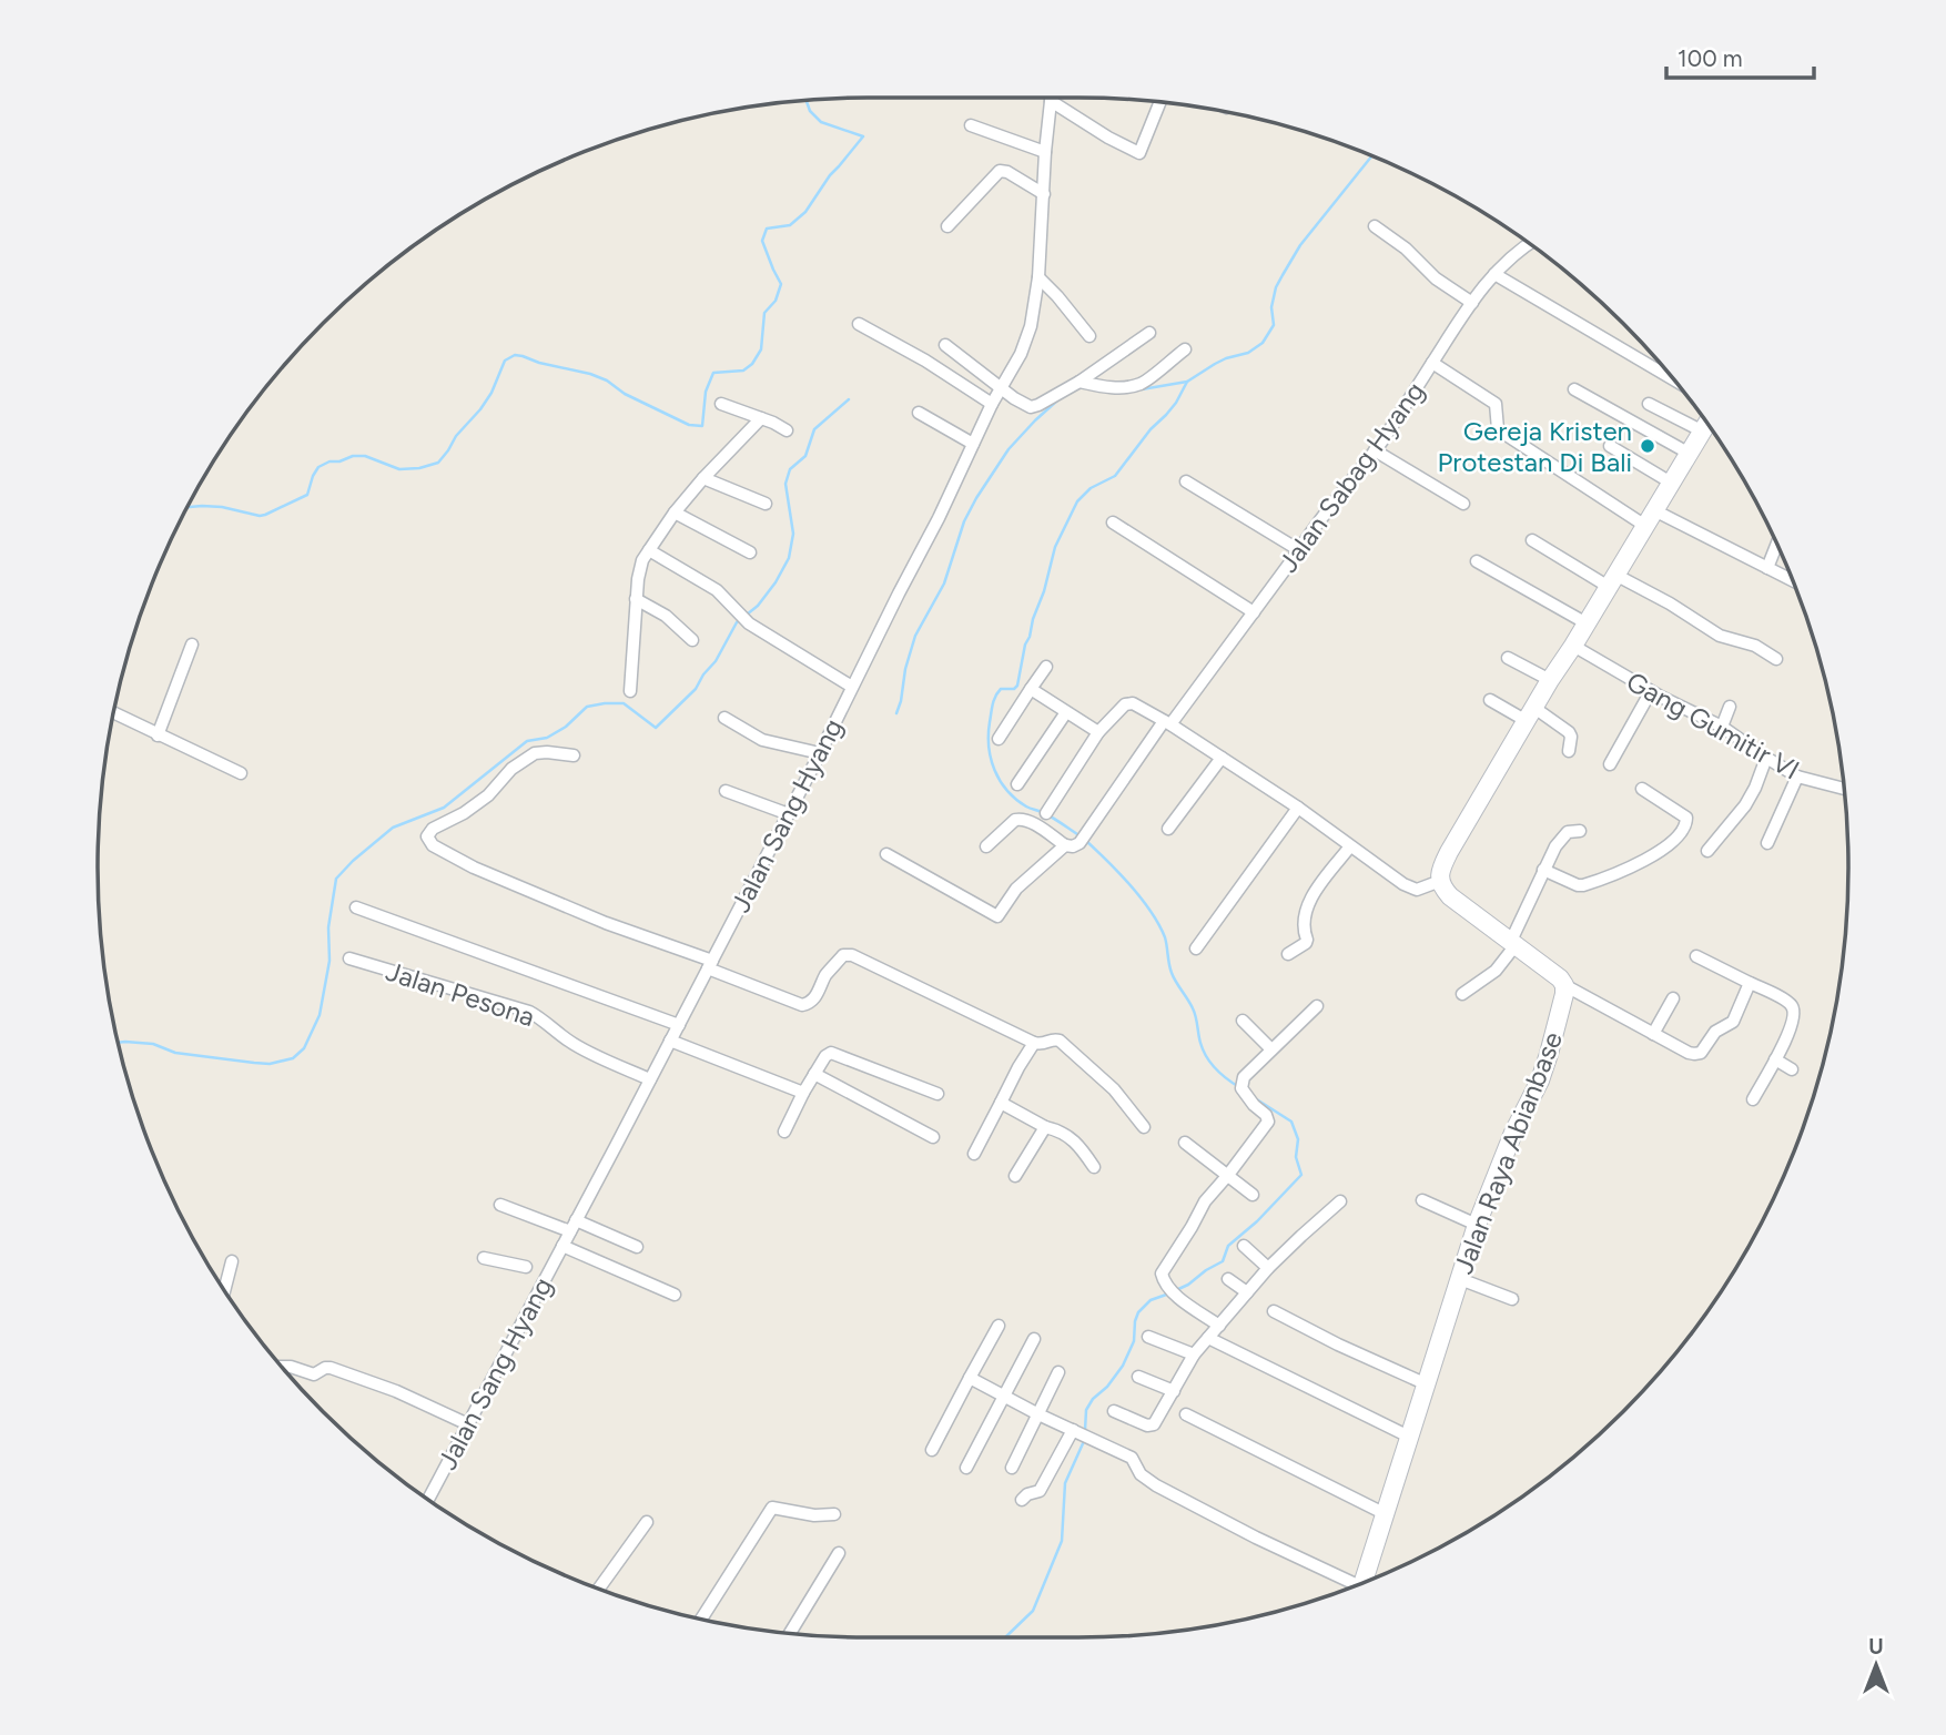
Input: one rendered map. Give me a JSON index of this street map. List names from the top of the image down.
{
  "streets": {
    "main road": ["Jalan Raya Abianbase"],
    "street": [
      "Jalan Sabag Hyang",
      "Gang Gumitir VI",
      "Jalan Sang Hyang",
      "Jalan Pesona"
    ]
  },
  "crossings": [
    ["Jalan Sang Hyang", "Jalan Pesona"]
  ],
  "places": ["Gereja Kristen Protestan Di Bali"],
  "scale_bar": "100 m",
  "north": "top"
}
